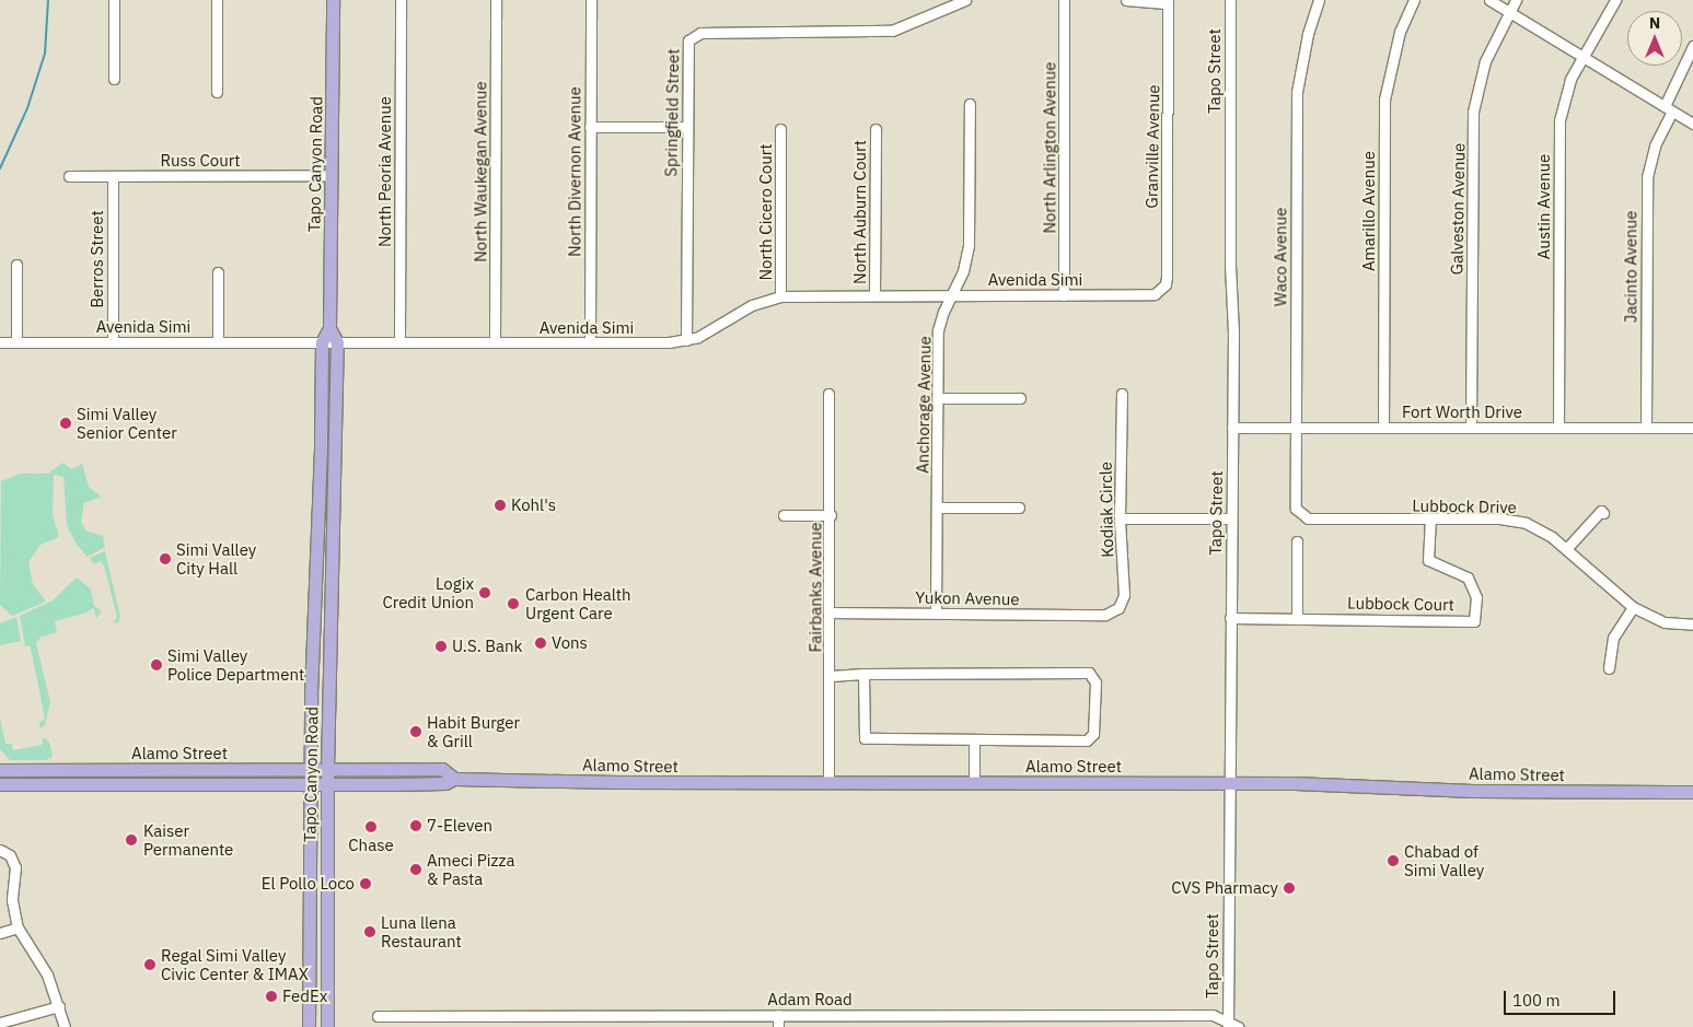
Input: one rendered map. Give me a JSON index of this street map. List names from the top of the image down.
{
  "streets": {
    "main road": ["Tapo Canyon Road", "Alamo Street"],
    "street": [
      "Tapo Street",
      "Springfield Street",
      "Granville Avenue",
      "North Arlington Avenue",
      "Russ Court",
      "North Peoria Avenue",
      "North Waukegan Avenue",
      "North Divernon Avenue",
      "Austin Avenue",
      "Galveston Avenue",
      "Amarillo Avenue",
      "North Cicero Court",
      "North Auburn Court",
      "Waco Avenue",
      "Berros Street",
      "Jacinto Avenue",
      "Avenida Simi",
      "Anchorage Avenue",
      "Fort Worth Drive",
      "Lubbock Drive",
      "Kodiak Circle",
      "Fairbanks Avenue",
      "Yukon Avenue",
      "Lubbock Court",
      "Adam Road"
    ]
  },
  "crossings": [
    ["Tapo Street", "Fort Worth Drive"],
    ["Tapo Street", "Lubbock Court"],
    ["Tapo Street", "Alamo Street"],
    ["Tapo Street", "Adam Road"],
    ["Springfield Street", "Avenida Simi"],
    ["Granville Avenue", "Avenida Simi"],
    ["North Arlington Avenue", "Avenida Simi"],
    ["Russ Court", "Tapo Canyon Road"],
    ["Russ Court", "Berros Street"],
    ["Tapo Canyon Road", "Avenida Simi"],
    ["Tapo Canyon Road", "Alamo Street"],
    ["North Peoria Avenue", "Avenida Simi"],
    ["North Waukegan Avenue", "Avenida Simi"],
    ["North Divernon Avenue", "Avenida Simi"],
    ["Austin Avenue", "Fort Worth Drive"],
    ["Galveston Avenue", "Fort Worth Drive"],
    ["Amarillo Avenue", "Fort Worth Drive"],
    ["North Cicero Court", "Avenida Simi"],
    ["North Auburn Court", "Avenida Simi"],
    ["Waco Avenue", "Fort Worth Drive"],
    ["Waco Avenue", "Lubbock Drive"],
    ["Berros Street", "Avenida Simi"],
    ["Jacinto Avenue", "Fort Worth Drive"],
    ["Avenida Simi", "Anchorage Avenue"],
    ["Anchorage Avenue", "Yukon Avenue"],
    ["Lubbock Drive", "Lubbock Court"],
    ["Kodiak Circle", "Yukon Avenue"],
    ["Fairbanks Avenue", "Yukon Avenue"],
    ["Fairbanks Avenue", "Alamo Street"]
  ],
  "places": [
    "Simi Valley Senior Center",
    "Kohl's",
    "Simi Valley City Hall",
    "Logix Credit Union",
    "Carbon Health Urgent Care",
    "Vons",
    "U.S. Bank",
    "Simi Valley Police Department",
    "Habit Burger & Grill",
    "7-Eleven",
    "Chase",
    "Kaiser Permanente",
    "Chabad of Simi Valley",
    "Ameci Pizza & Pasta",
    "El Pollo Loco",
    "CVS Pharmacy",
    "Luna llena Restaurant",
    "Regal Simi Valley Civic Center & IMAX",
    "FedEx"
  ],
  "scale_bar": "100 m",
  "north": "top"
}
